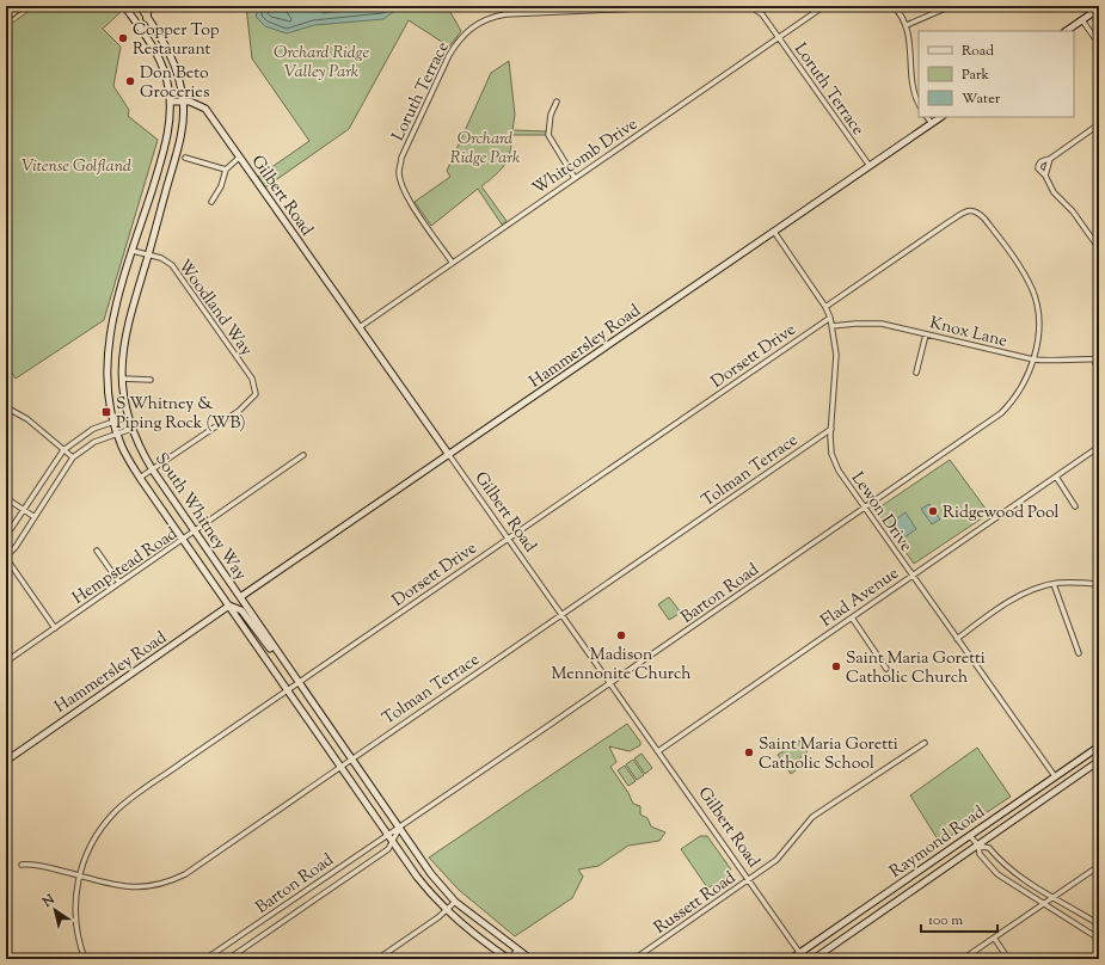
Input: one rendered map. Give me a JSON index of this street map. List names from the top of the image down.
{
  "streets": {
    "main road": [
      "Gilbert Road",
      "Hammersley Road",
      "South Whitney Way",
      "Raymond Road"
    ],
    "street": [
      "Loruth Terrace",
      "Whitcomb Drive",
      "Woodland Way",
      "Knox Lane",
      "Dorsett Drive",
      "Tolman Terrace",
      "Lewon Drive",
      "Hempstead Road",
      "Barton Road",
      "Flad Avenue",
      "Russett Road"
    ]
  },
  "crossings": [
    ["Loruth Terrace", "Whitcomb Drive"],
    ["Loruth Terrace", "Hammersley Road"],
    ["Whitcomb Drive", "Gilbert Road"],
    ["Gilbert Road", "Hammersley Road"],
    ["Gilbert Road", "Dorsett Drive"],
    ["Gilbert Road", "Tolman Terrace"],
    ["Gilbert Road", "South Whitney Way"],
    ["Gilbert Road", "Barton Road"],
    ["Gilbert Road", "Flad Avenue"],
    ["Gilbert Road", "Raymond Road"],
    ["Gilbert Road", "Russett Road"],
    ["Woodland Way", "South Whitney Way"],
    ["Knox Lane", "Lewon Drive"],
    ["Knox Lane", "Barton Road"],
    ["Hammersley Road", "Lewon Drive"],
    ["Hammersley Road", "South Whitney Way"],
    ["Dorsett Drive", "Tolman Terrace"],
    ["Dorsett Drive", "Lewon Drive"],
    ["Dorsett Drive", "South Whitney Way"],
    ["Tolman Terrace", "Lewon Drive"],
    ["Tolman Terrace", "South Whitney Way"],
    ["Lewon Drive", "Barton Road"],
    ["Lewon Drive", "Flad Avenue"],
    ["Lewon Drive", "Raymond Road"],
    ["South Whitney Way", "Hempstead Road"],
    ["South Whitney Way", "Barton Road"]
  ],
  "parks": ["Orchard Ridge Valley Park", "Orchard Ridge Park", "Vitense Golfland"],
  "places": {
    "other": [
      "Copper Top Restaurant",
      "Don Beto Groceries",
      "Ridgewood Pool",
      "Madison Mennonite Church",
      "Saint Maria Goretti Catholic Church",
      "Saint Maria Goretti Catholic School"
    ],
    "transit": ["S Whitney & Piping Rock (WB)"]
  },
  "legend": ["Road", "Park", "Water"],
  "scale_bar": "100 m",
  "north": "top left"
}
